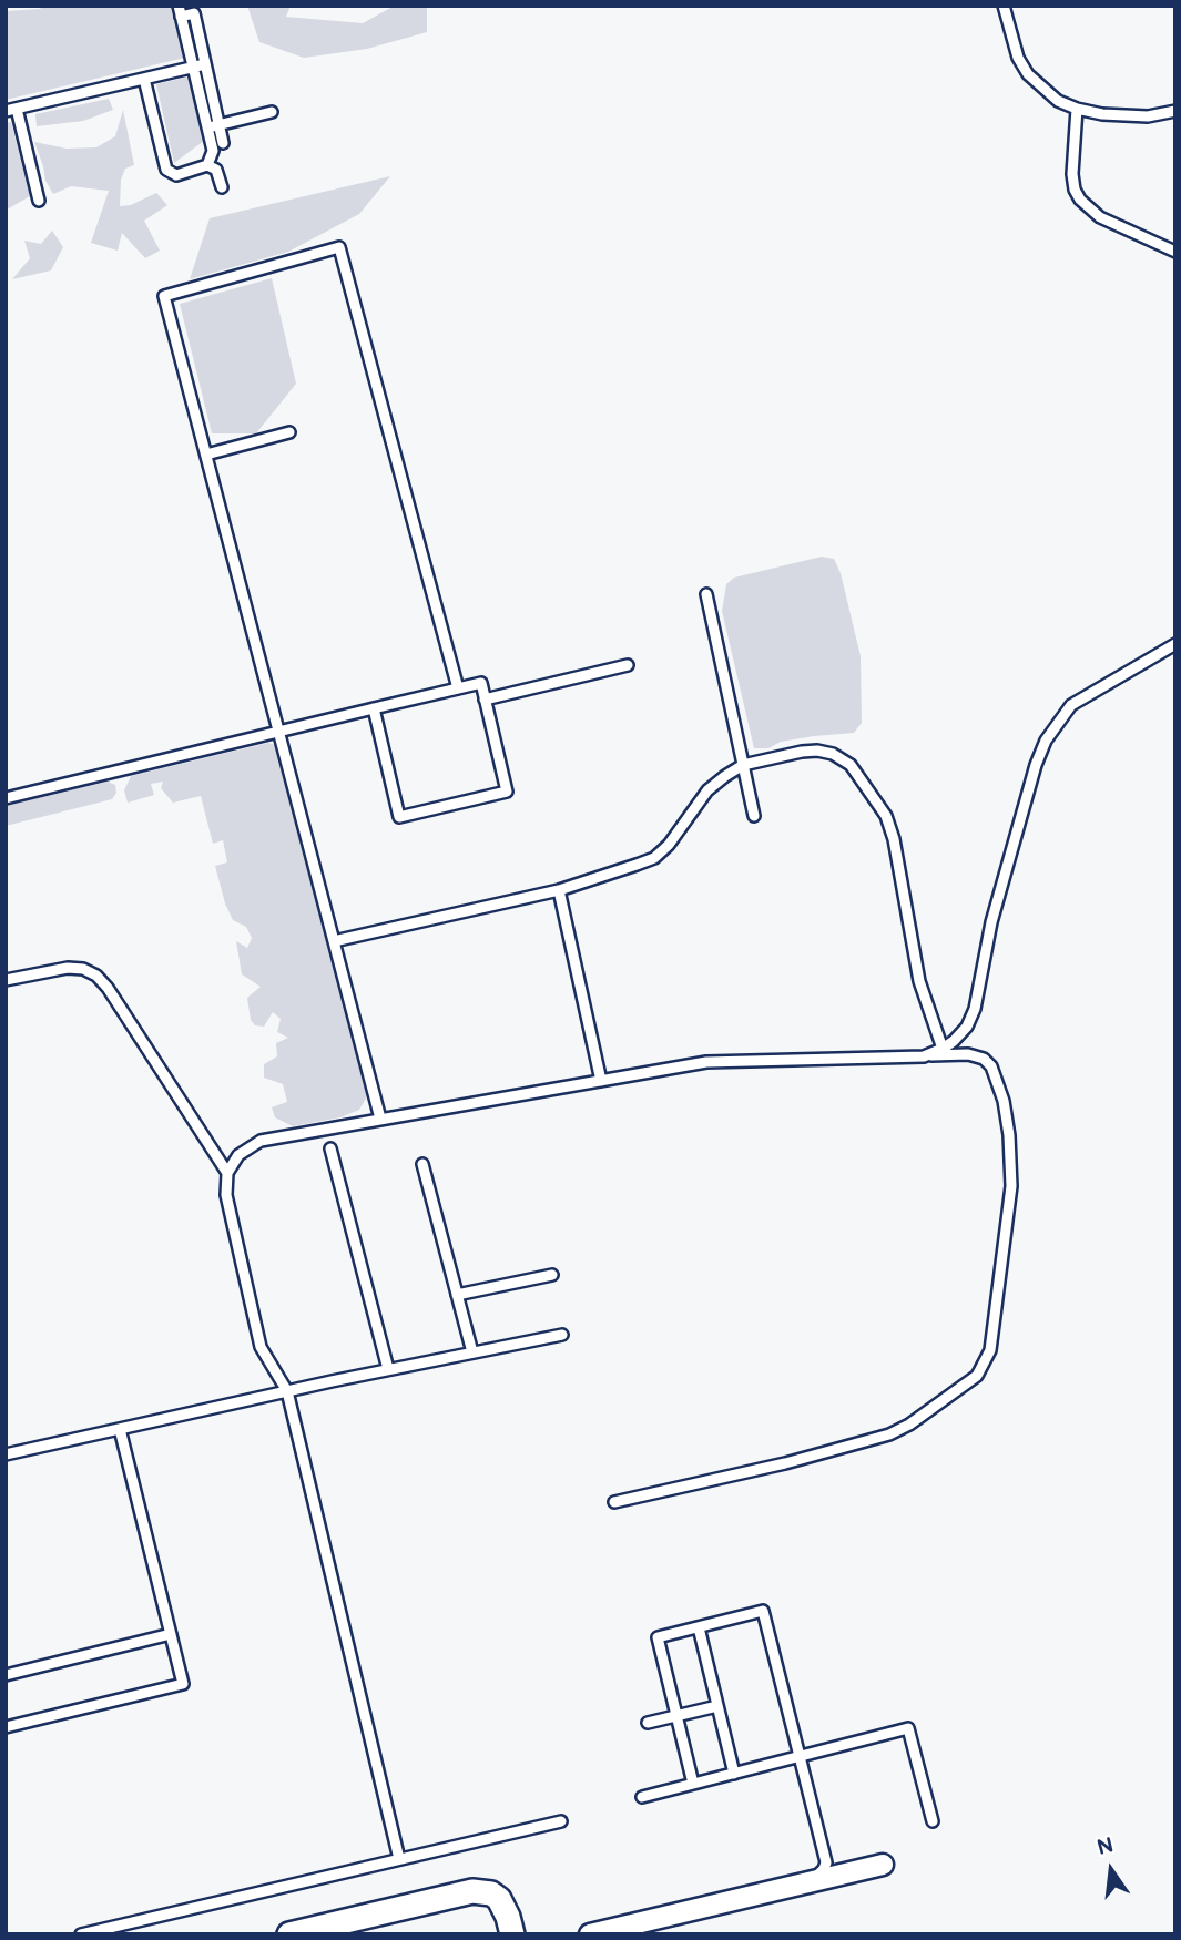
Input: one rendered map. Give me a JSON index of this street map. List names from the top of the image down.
{
  "north": "top"
}
